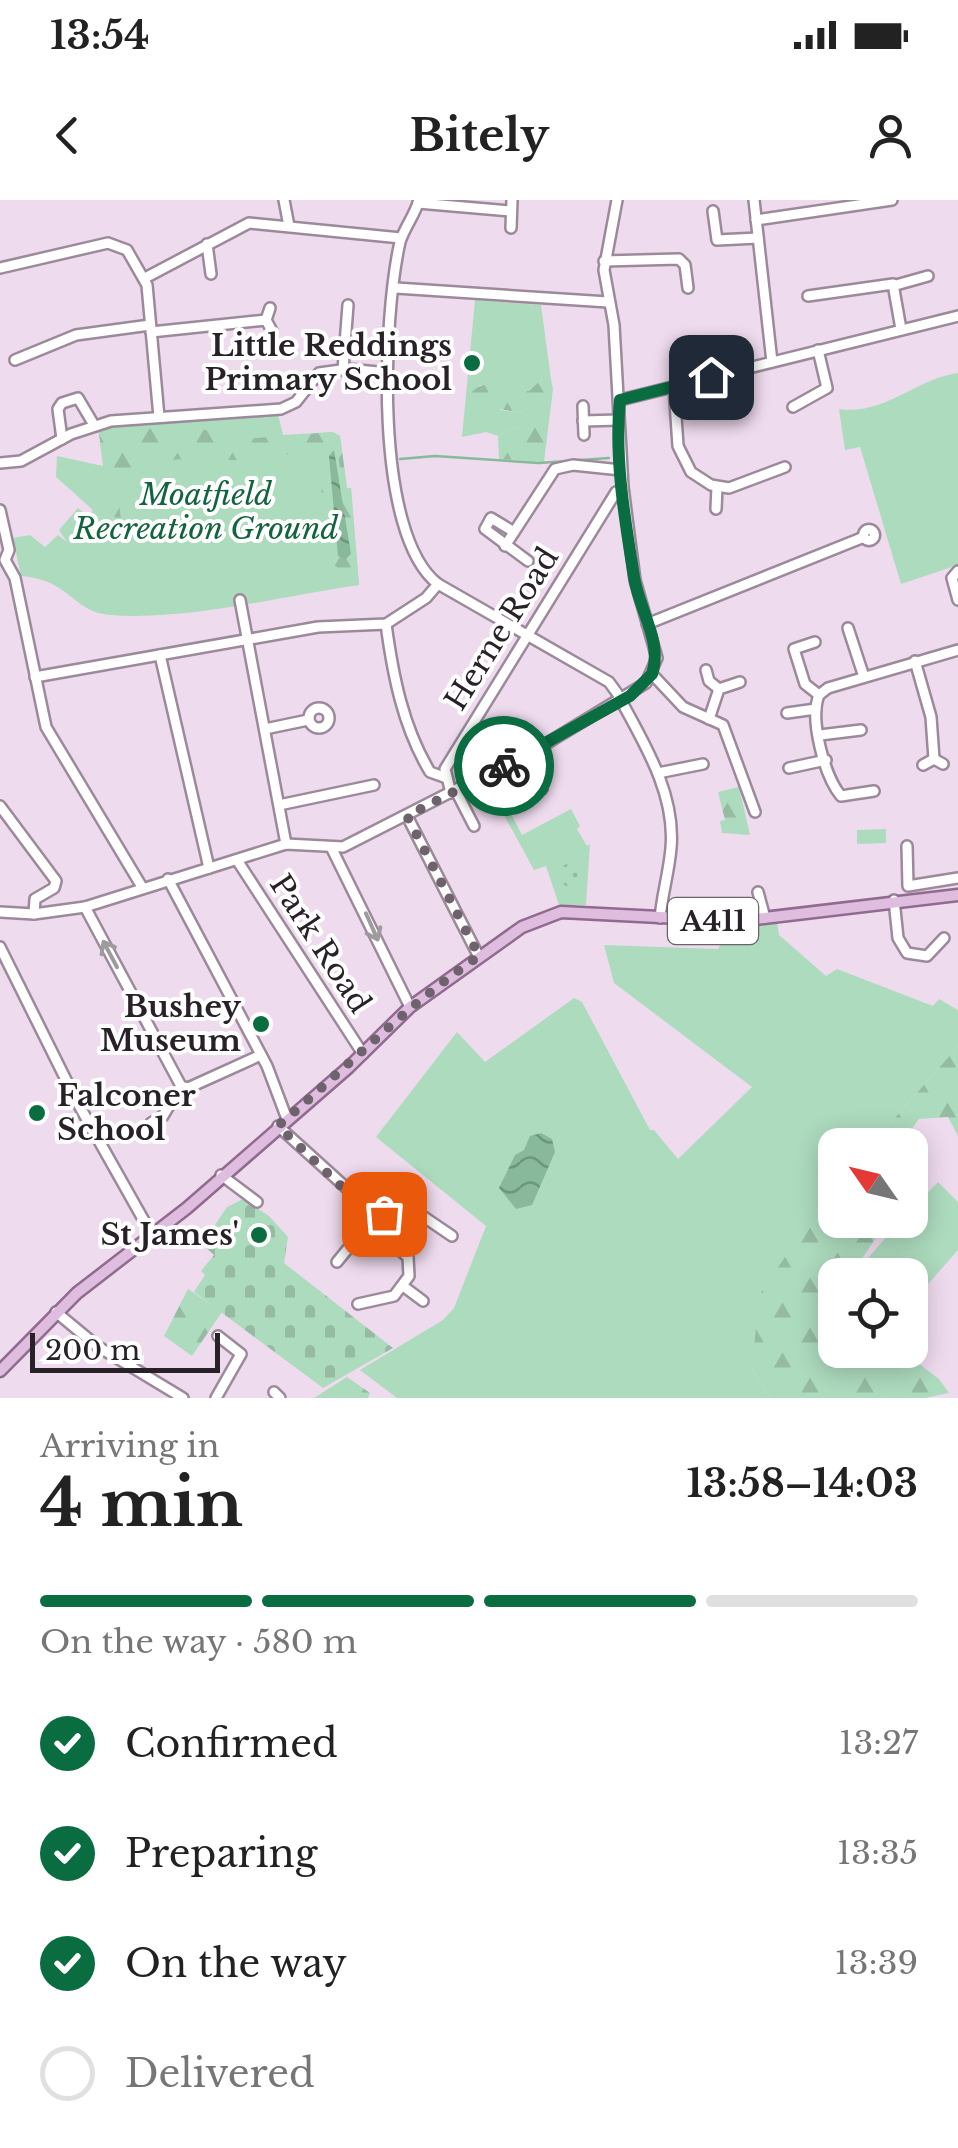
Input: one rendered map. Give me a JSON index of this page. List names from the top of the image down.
{
  "streets": {
    "main road": ["A411"],
    "street": ["Herne Road", "Park Road"]
  },
  "crossings": [
    ["A411", "Park Road"]
  ],
  "parks": ["Moatfield Recreation Ground"],
  "places": [
    "Little Reddings Primary School",
    "Bushey Museum",
    "Falconer School",
    "St James'"
  ],
  "scale_bar": "200 m",
  "north": "top left",
  "page": {
    "status": "13:54",
    "header": "Bitely",
    "scale": "200 m",
    "heading": ["4 min", "Arriving in", "13:58–14:03"],
    "bar": "On the way · 580 m",
    "list": [
      ["Confirmed", "13:27"],
      ["Preparing", "13:35"],
      ["On the way", "13:39"],
      "Delivered"
    ]
  }
}
